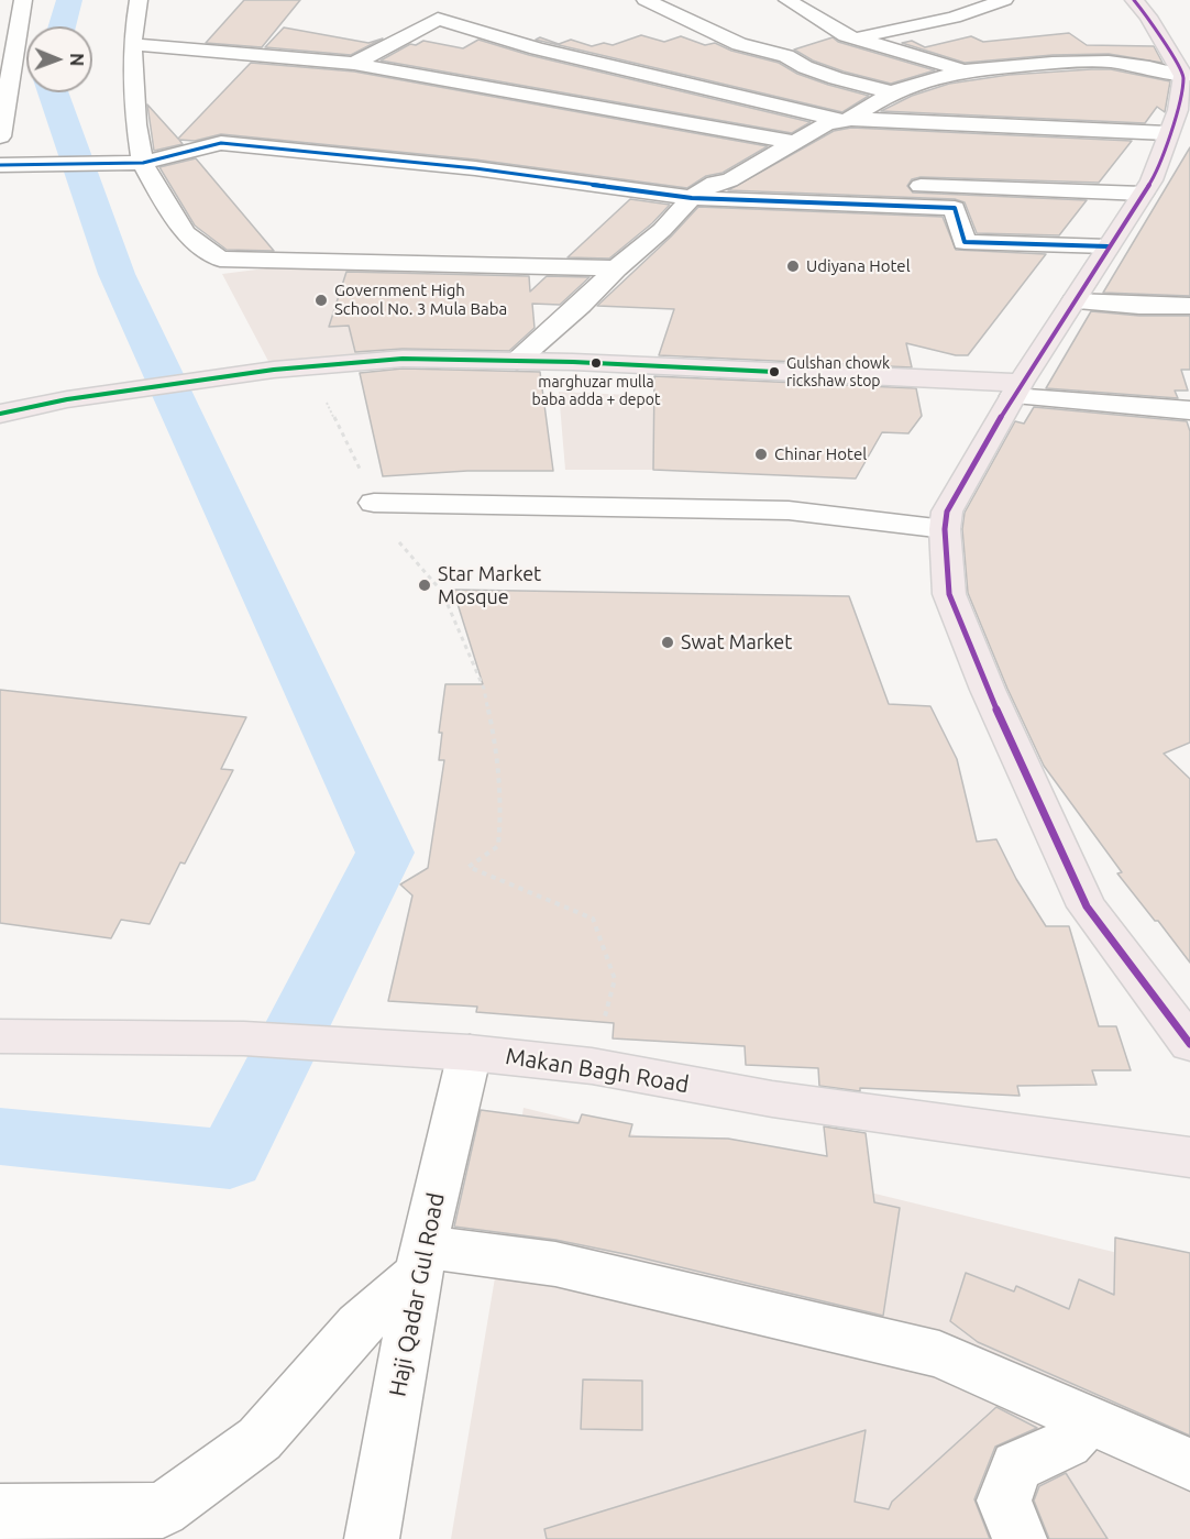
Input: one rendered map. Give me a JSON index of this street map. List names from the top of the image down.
{
  "streets": {
    "main road": ["Makan Bagh Road"],
    "street": ["Haji Qadar Gul Road"]
  },
  "crossings": [
    ["Makan Bagh Road", "Haji Qadar Gul Road"]
  ],
  "places": [
    "Udiyana Hotel",
    "Government High School No. 3 Mula Baba",
    "marghuzar mulla baba adda + depot",
    "Gulshan chowk rickshaw stop",
    "Chinar Hotel",
    "Star Market Mosque",
    "Swat Market"
  ],
  "north": "right"
}
